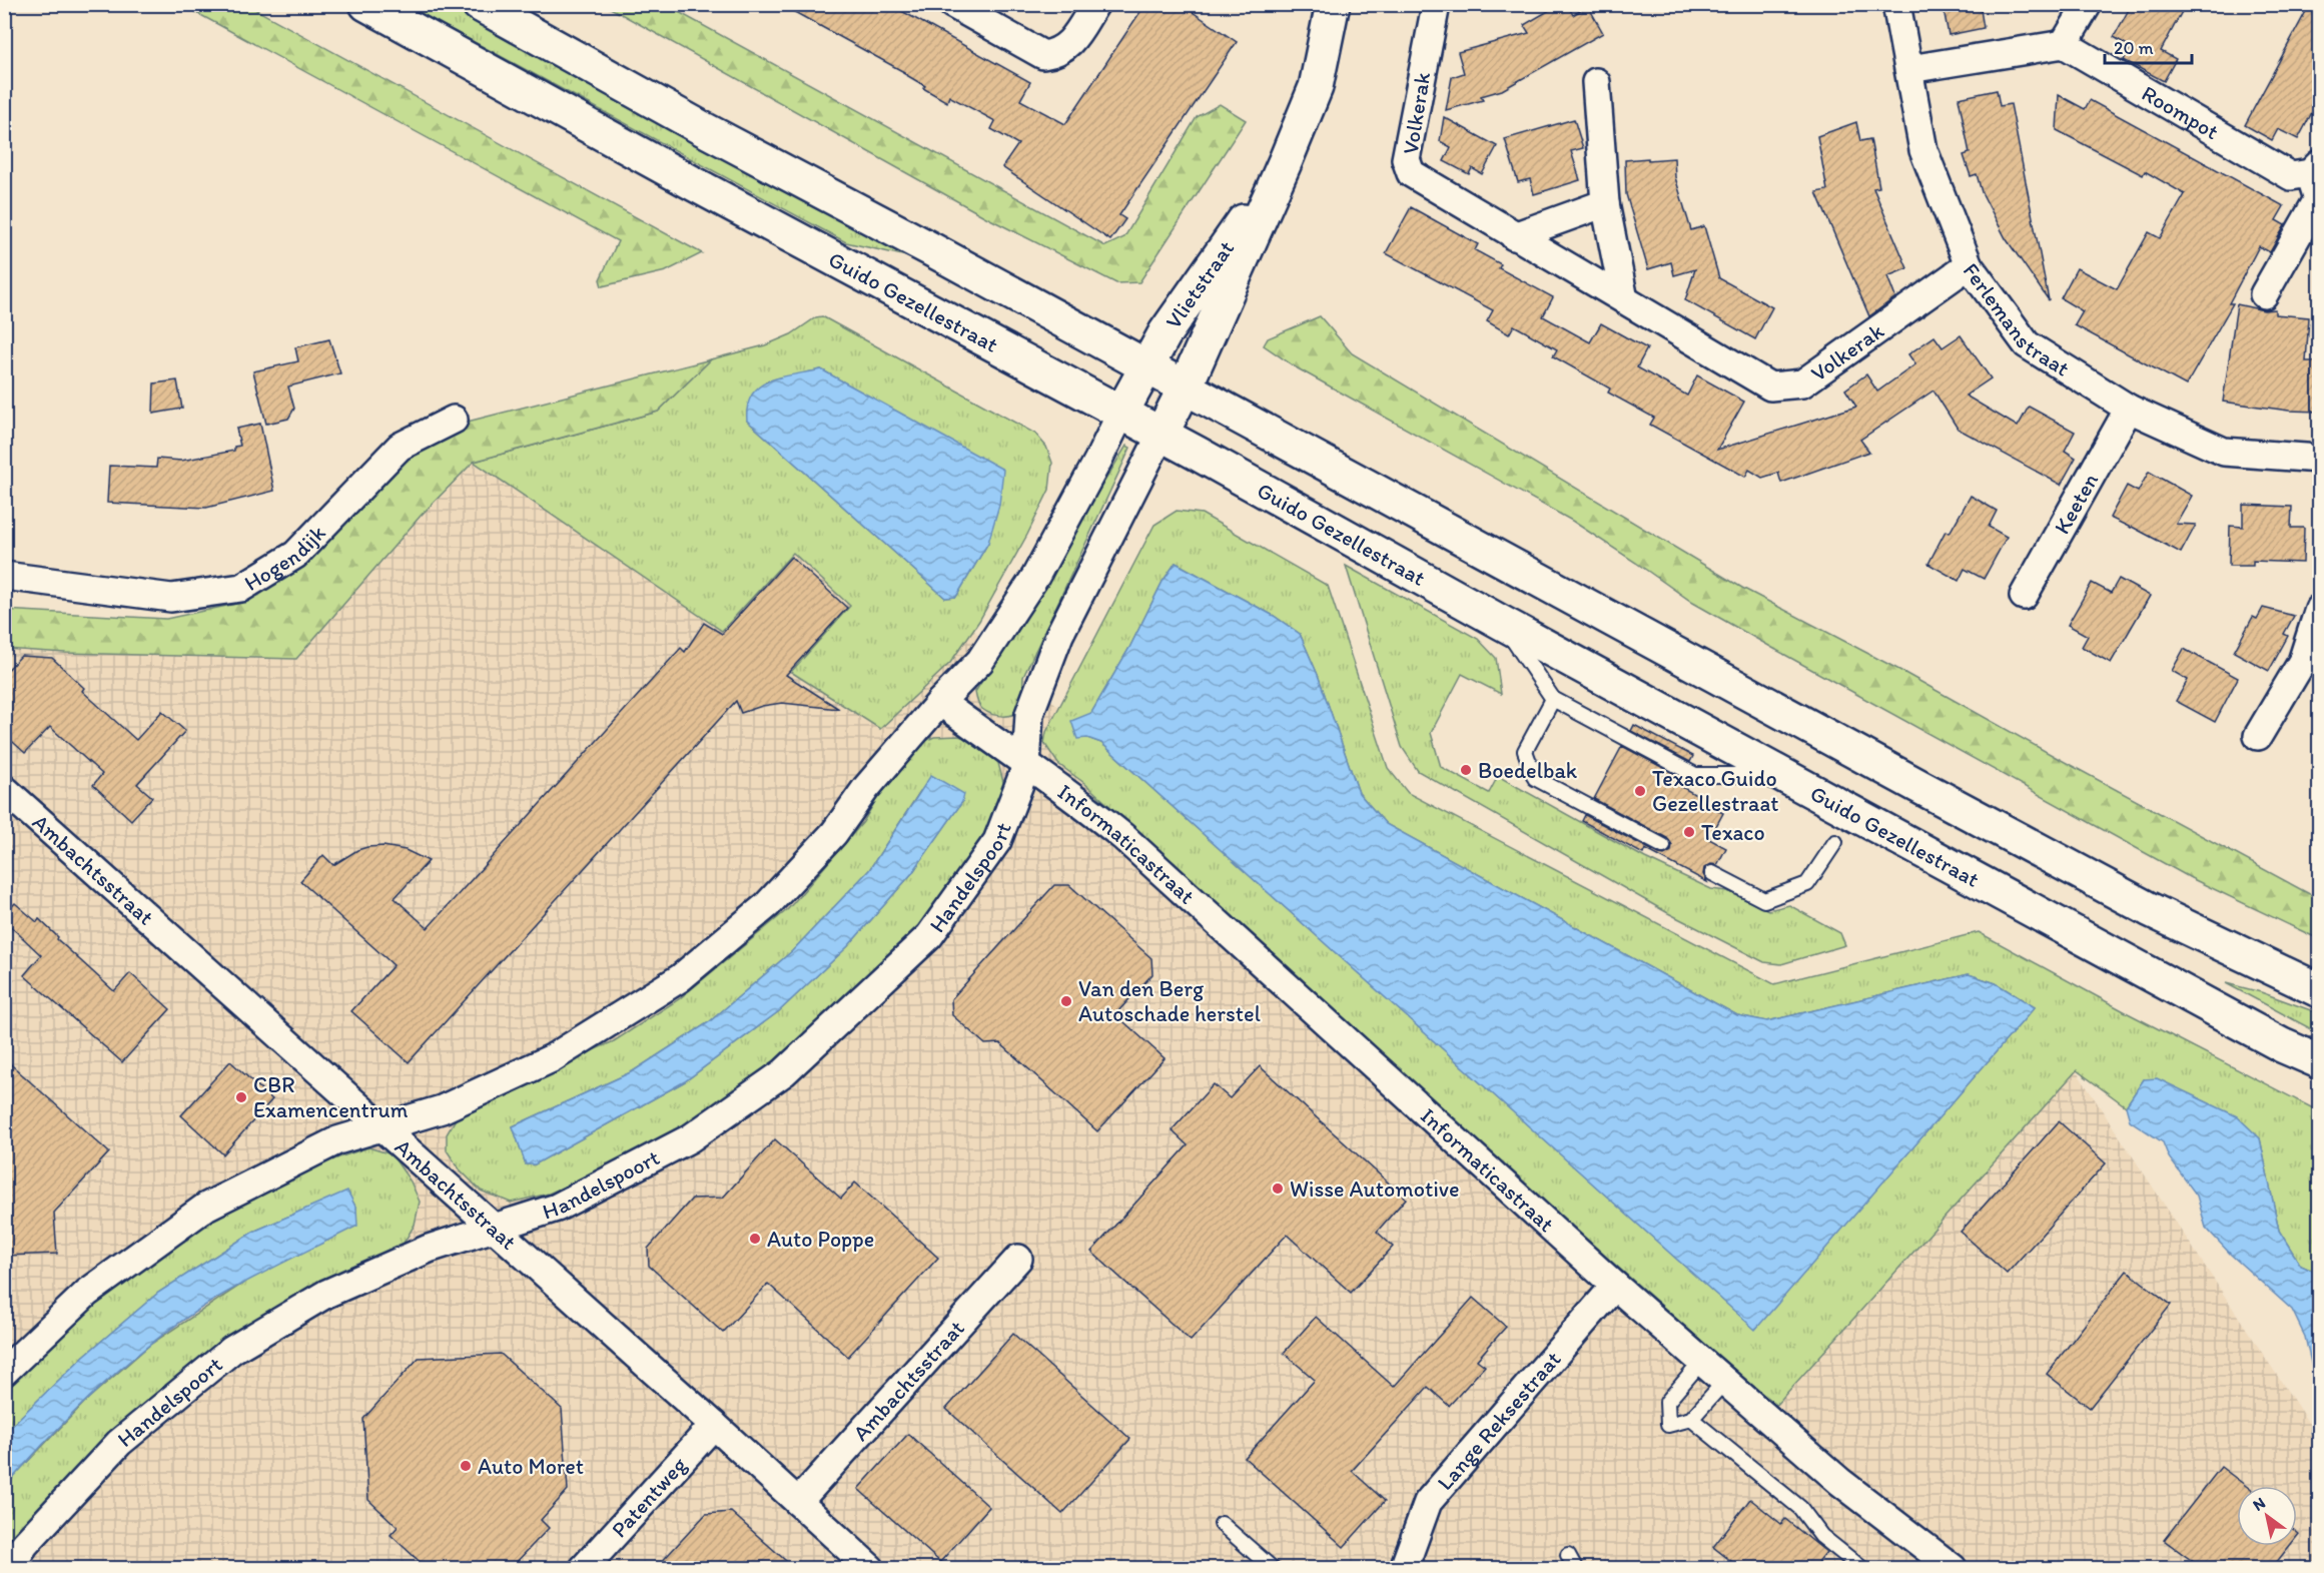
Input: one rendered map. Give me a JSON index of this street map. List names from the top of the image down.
{
  "streets": {
    "main road": ["Vlietstraat", "Guido Gezellestraat"],
    "street": [
      "Roompot",
      "Volkerak",
      "Ferlemanstraat",
      "Keeten",
      "Hogendijk",
      "Informaticastraat",
      "Ambachtsstraat",
      "Handelspoort",
      "Lange Reksestraat",
      "Patentweg"
    ]
  },
  "crossings": [
    ["Volkerak", "Ferlemanstraat"],
    ["Vlietstraat", "Guido Gezellestraat"],
    ["Ferlemanstraat", "Keeten"],
    ["Informaticastraat", "Handelspoort"],
    ["Informaticastraat", "Lange Reksestraat"],
    ["Ambachtsstraat", "Handelspoort"],
    ["Ambachtsstraat", "Patentweg"]
  ],
  "places": [
    "Boedelbak",
    "Texaco Guido Gezellestraat",
    "Texaco",
    "Van den Berg Autoschade herstel",
    "CBR Examencentrum",
    "Wisse Automotive",
    "Auto Poppe",
    "Auto Moret"
  ],
  "scale_bar": "20 m",
  "north": "top left"
}
